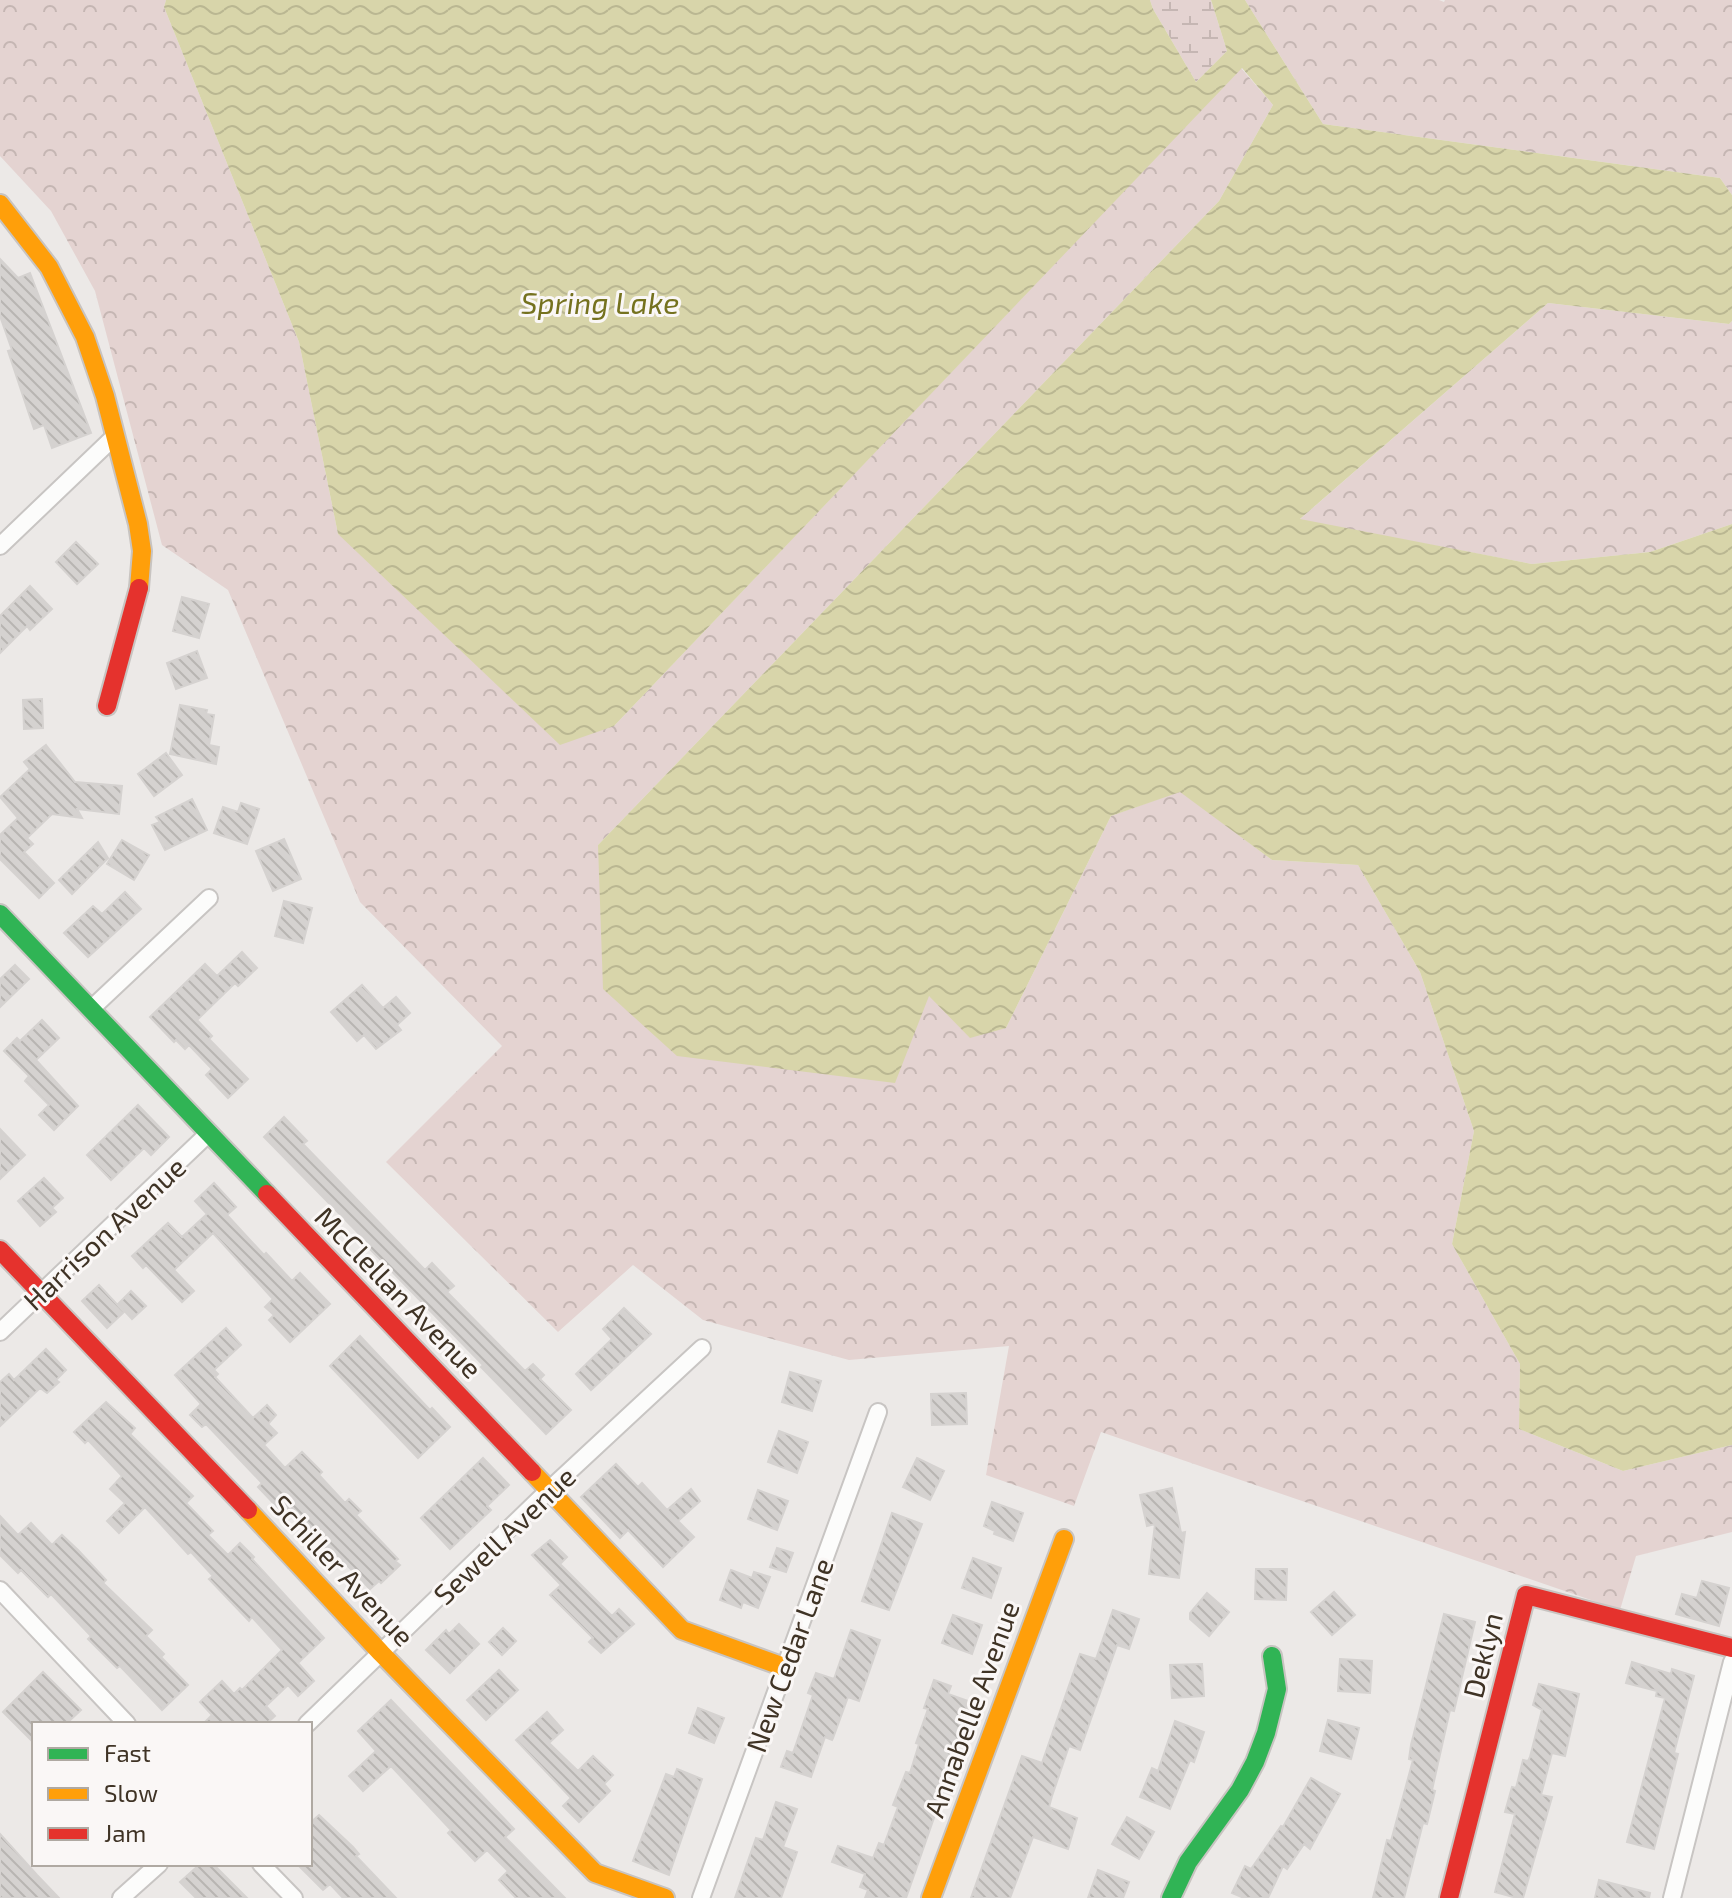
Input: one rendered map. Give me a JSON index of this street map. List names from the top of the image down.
{
  "streets": {
    "street": [
      "Harrison Avenue",
      "McClellan Avenue",
      "Sewell Avenue",
      "Schiller Avenue",
      "New Cedar Lane",
      "Deklyn",
      "Annabelle Avenue"
    ]
  },
  "crossings": [
    ["Harrison Avenue", "McClellan Avenue"],
    ["Harrison Avenue", "Schiller Avenue"],
    ["McClellan Avenue", "Sewell Avenue"],
    ["McClellan Avenue", "New Cedar Lane"],
    ["Sewell Avenue", "Schiller Avenue"]
  ],
  "water": ["Spring Lake"],
  "legend": ["Fast", "Slow", "Jam"]
}
